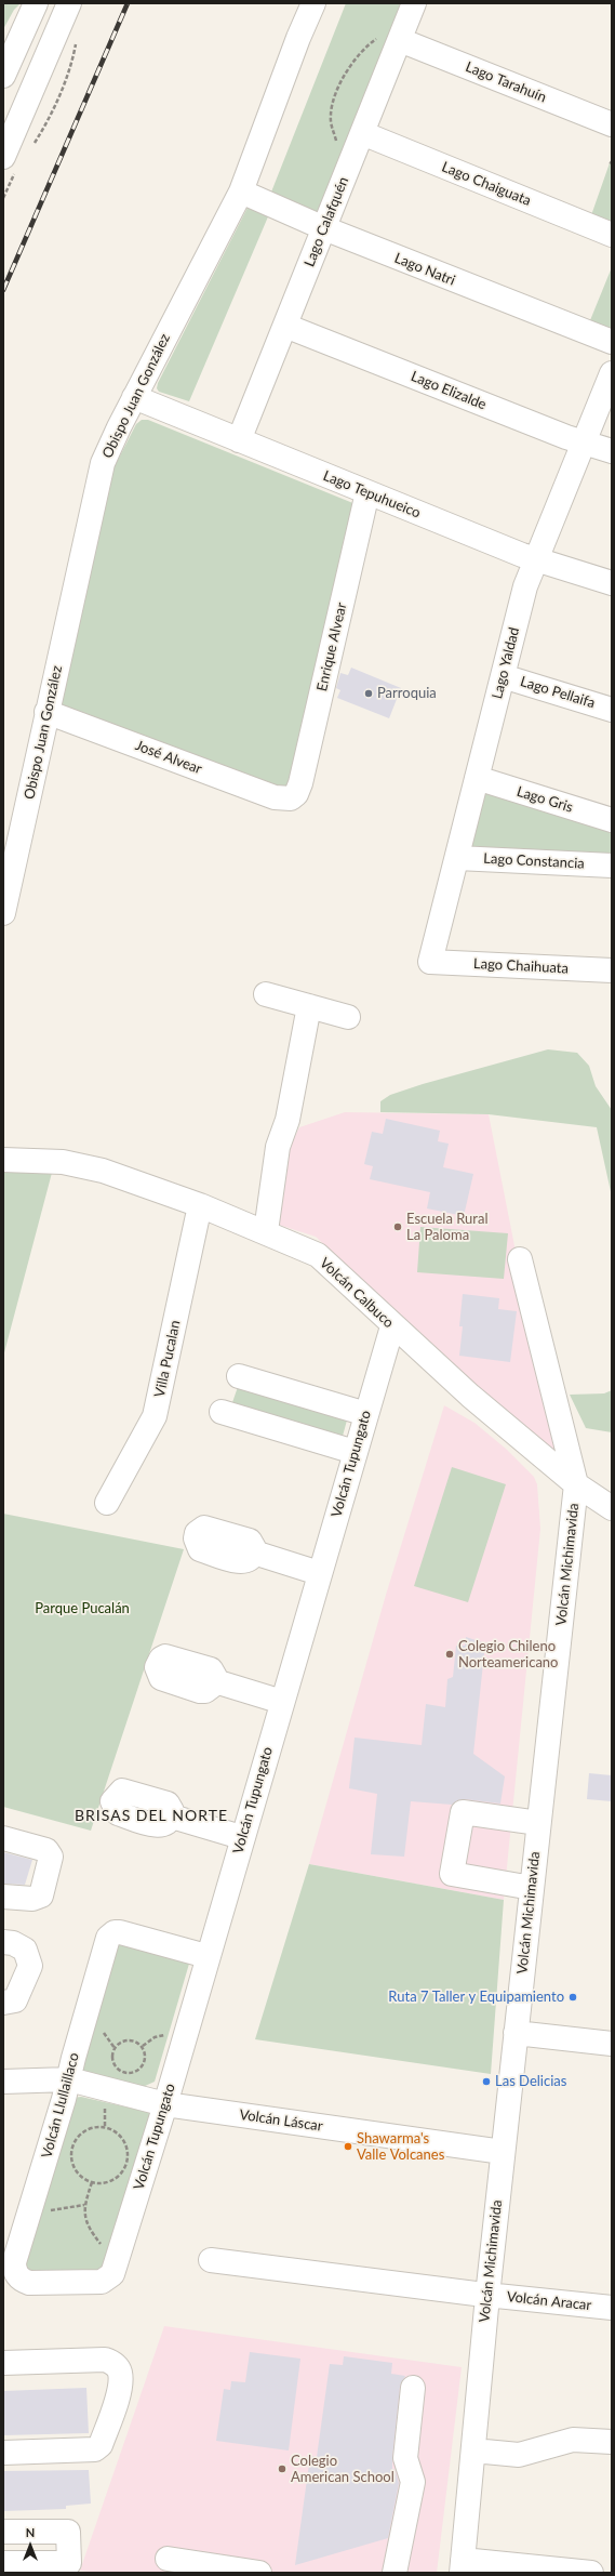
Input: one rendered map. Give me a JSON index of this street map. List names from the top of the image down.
{
  "streets": {
    "street": [
      "Lago Tarahuín",
      "Lago Chaiguata",
      "Lago Calafquén",
      "Lago Natri",
      "Lago Elizalde",
      "Obispo Juan González",
      "Lago Tepuhueico",
      "Enrique Alvear",
      "Lago Yaldad",
      "Lago Pellaifa",
      "José Alvear",
      "Lago Gris",
      "Lago Constancia",
      "Lago Chaihuata",
      "Volcán Calbuco",
      "Villa Pucalan",
      "Volcán Tupungato",
      "Volcán Michimavida",
      "Volcán Llullaillaco",
      "Volcán Láscar",
      "Volcán Aracar"
    ]
  },
  "crossings": [
    ["Lago Tarahuín", "Lago Calafquén"],
    ["Lago Chaiguata", "Lago Calafquén"],
    ["Lago Calafquén", "Lago Natri"],
    ["Lago Calafquén", "Lago Elizalde"],
    ["Lago Calafquén", "Lago Tepuhueico"],
    ["Lago Natri", "Obispo Juan González"],
    ["Lago Elizalde", "Lago Yaldad"],
    ["Obispo Juan González", "Lago Tepuhueico"],
    ["Obispo Juan González", "José Alvear"],
    ["Lago Tepuhueico", "Enrique Alvear"],
    ["Lago Tepuhueico", "Lago Yaldad"],
    ["Enrique Alvear", "José Alvear"],
    ["Lago Yaldad", "Lago Pellaifa"],
    ["Lago Yaldad", "Lago Gris"],
    ["Lago Yaldad", "Lago Constancia"],
    ["Lago Yaldad", "Lago Chaihuata"],
    ["Volcán Calbuco", "Villa Pucalan"],
    ["Volcán Calbuco", "Volcán Tupungato"],
    ["Volcán Calbuco", "Volcán Michimavida"],
    ["Volcán Tupungato", "Volcán Llullaillaco"],
    ["Volcán Tupungato", "Volcán Láscar"],
    ["Volcán Michimavida", "Volcán Láscar"],
    ["Volcán Michimavida", "Volcán Aracar"],
    ["Volcán Llullaillaco", "Volcán Láscar"]
  ],
  "districts": ["BRISAS DEL NORTE"],
  "parks": ["Parque Pucalán"],
  "places": [
    "Parroquia",
    "Escuela Rural La Paloma",
    "Colegio Chileno Norteamericano",
    "Ruta 7 Taller y Equipamiento",
    "Las Delicias",
    "Shawarma's Valle Volcanes",
    "Colegio American School"
  ],
  "north": "top"
}
